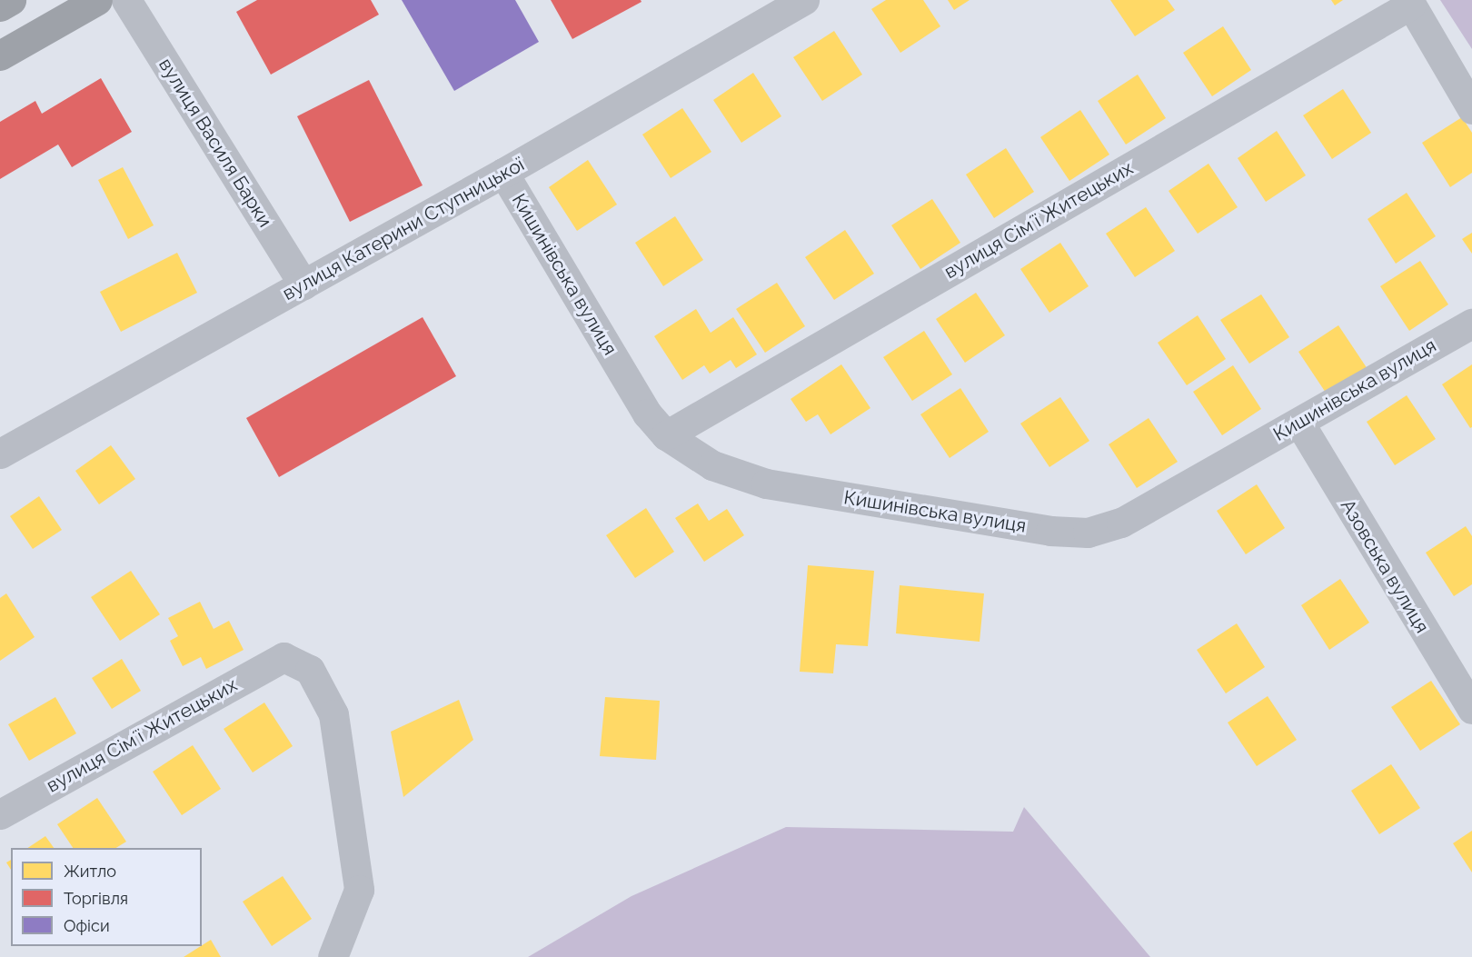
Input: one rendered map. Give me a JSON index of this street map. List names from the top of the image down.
{
  "streets": {
    "street": [
      "вулиця Василя Барки",
      "вулиця Сімʼї Житецьких",
      "вулиця Катерини Ступницької",
      "Кишинівська вулиця",
      "Азовська вулиця"
    ]
  },
  "crossings": [
    ["вулиця Василя Барки", "вулиця Катерини Ступницької"],
    ["вулиця Сімʼї Житецьких", "Кишинівська вулиця"],
    ["вулиця Катерини Ступницької", "Кишинівська вулиця"],
    ["Кишинівська вулиця", "Азовська вулиця"]
  ],
  "legend": ["Житло", "Торгівля", "Офіси"]
}
